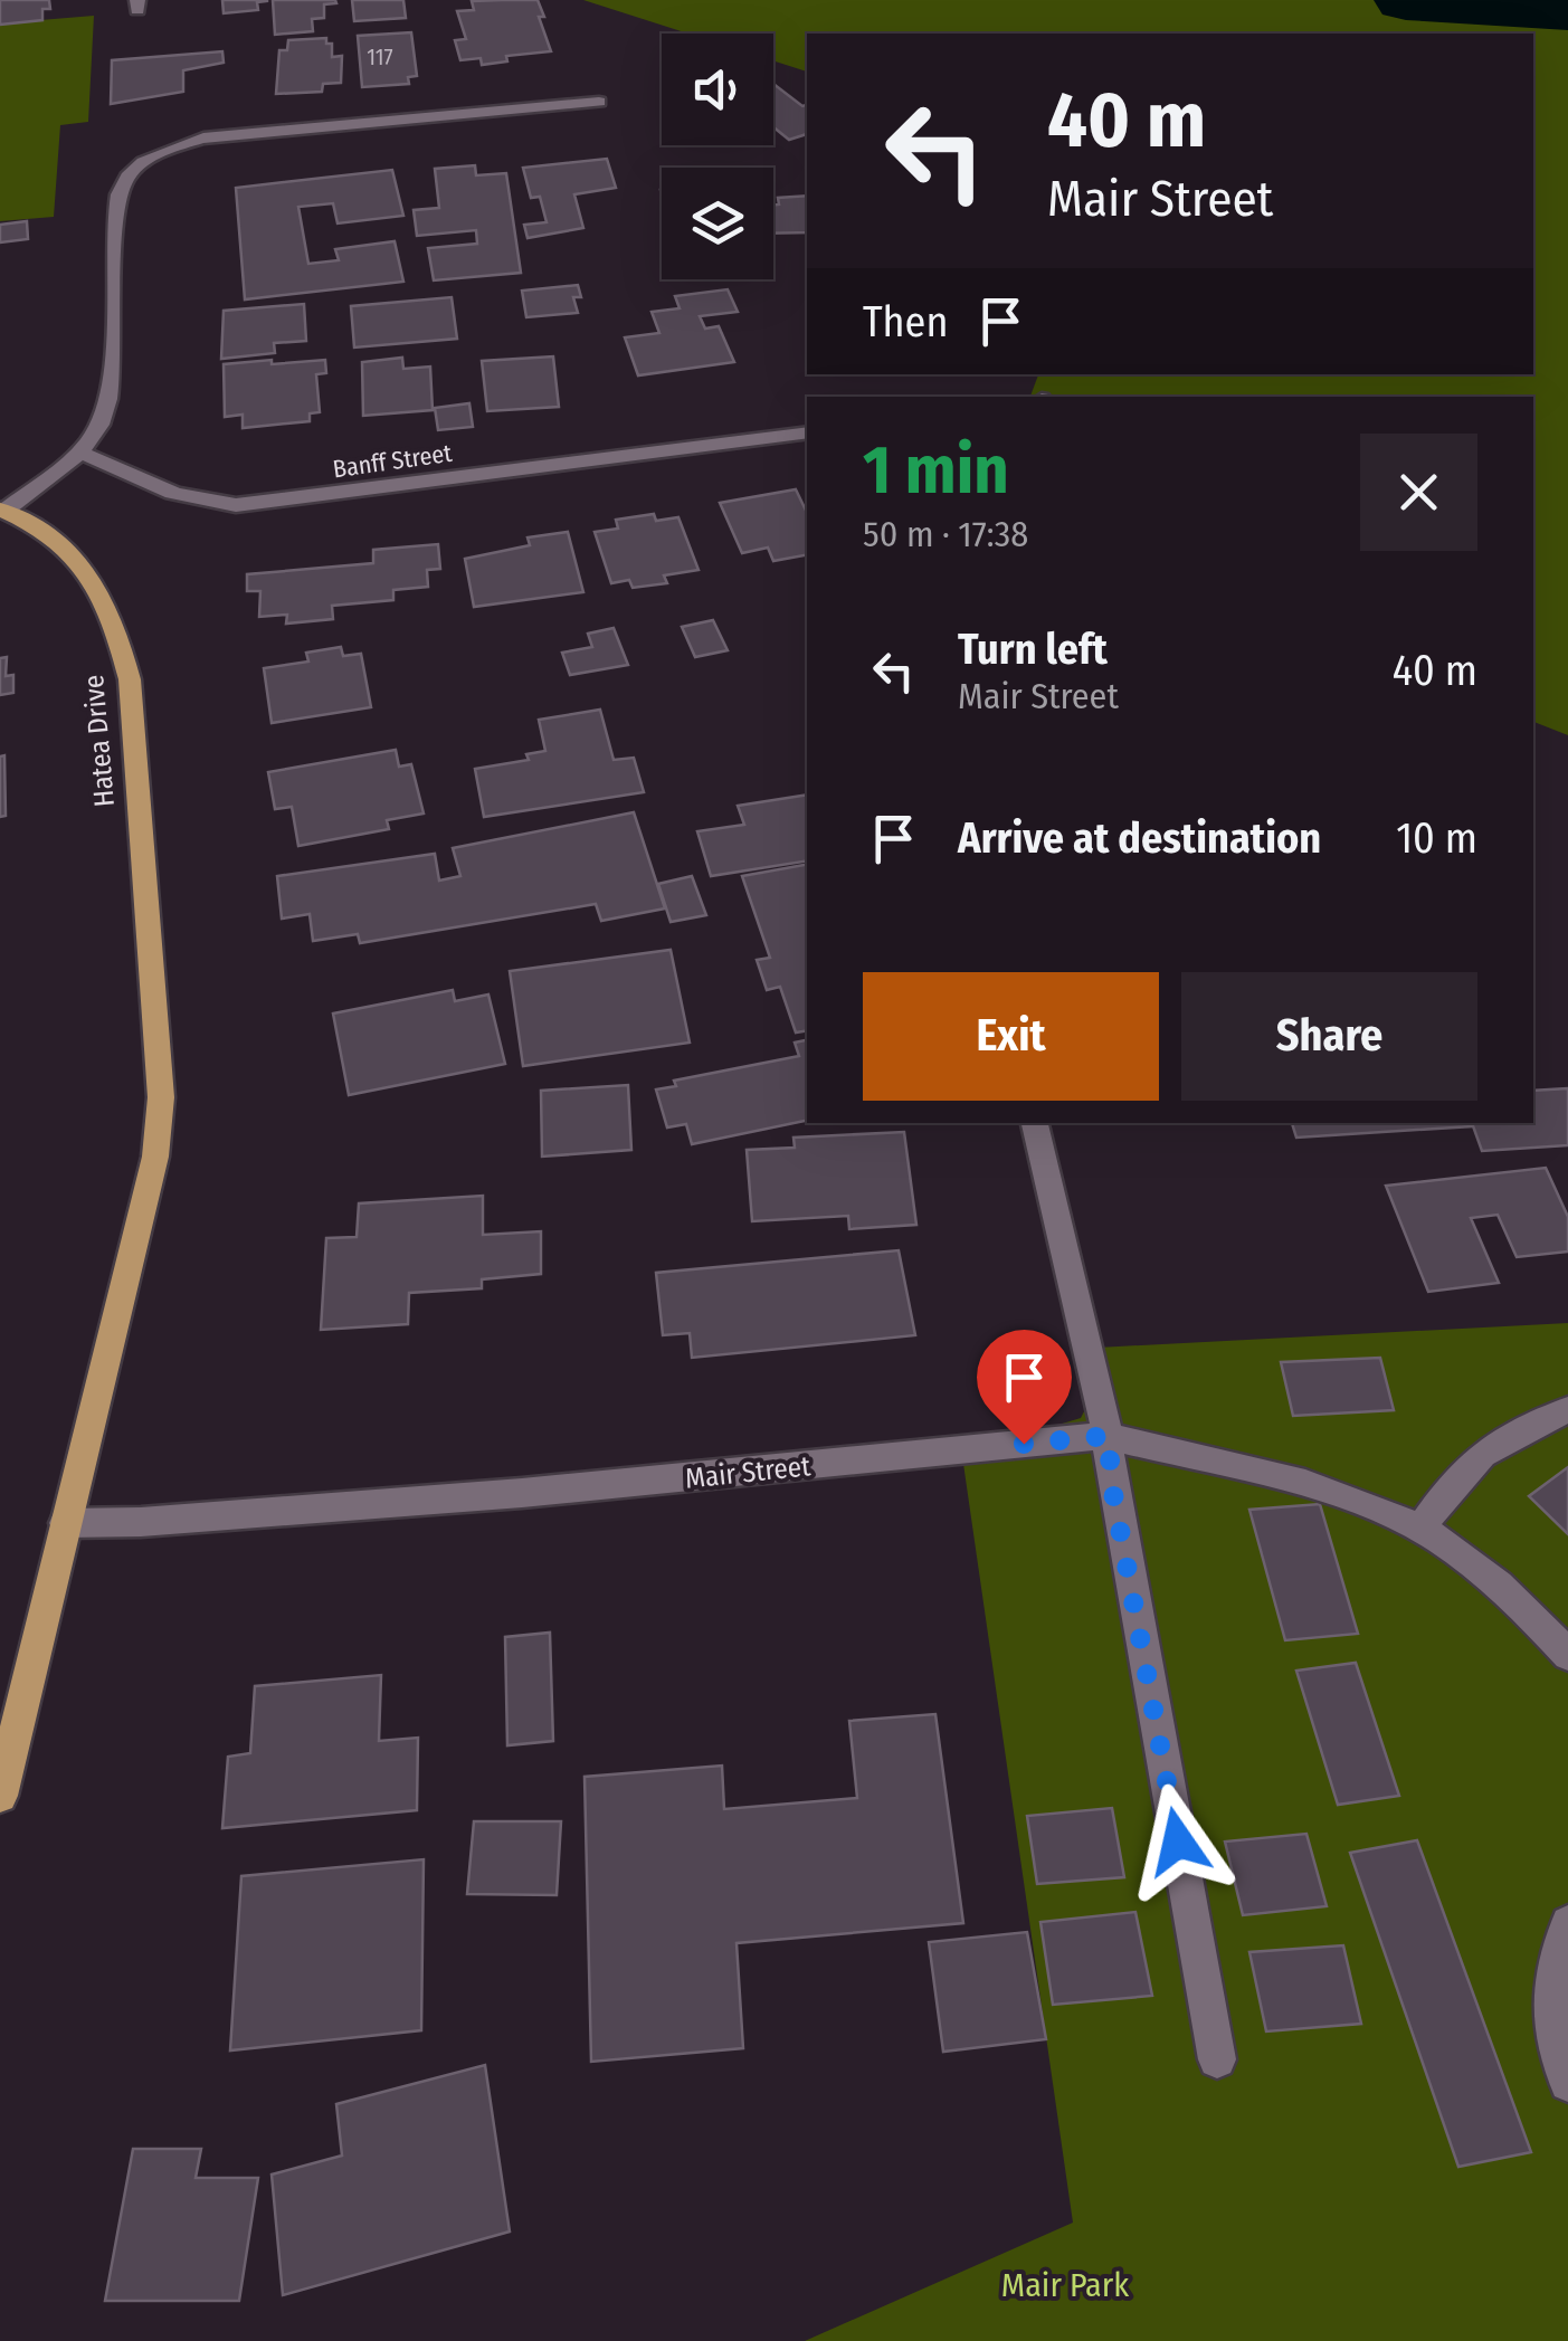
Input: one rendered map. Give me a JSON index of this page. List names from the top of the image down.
{
  "streets": {
    "main road": ["Hatea Drive"],
    "street": ["Banff Street", "Mair Street"]
  },
  "crossings": [
    ["Banff Street", "Hatea Drive"],
    ["Hatea Drive", "Mair Street"]
  ],
  "parks": ["Mair Park"],
  "house_numbers": ["117"],
  "page": {
    "turn": ["40 m", "Mair Street"],
    "then": "Then",
    "heading": ["1 min", "50 m · 17:38"],
    "list": [
      {
        "name": "Turn left",
        "note": "Mair Street",
        "value": "40 m"
      },
      {
        "name": "Arrive at destination",
        "value": "10 m"
      }
    ],
    "buttons": ["Exit", "Share"]
  }
}
